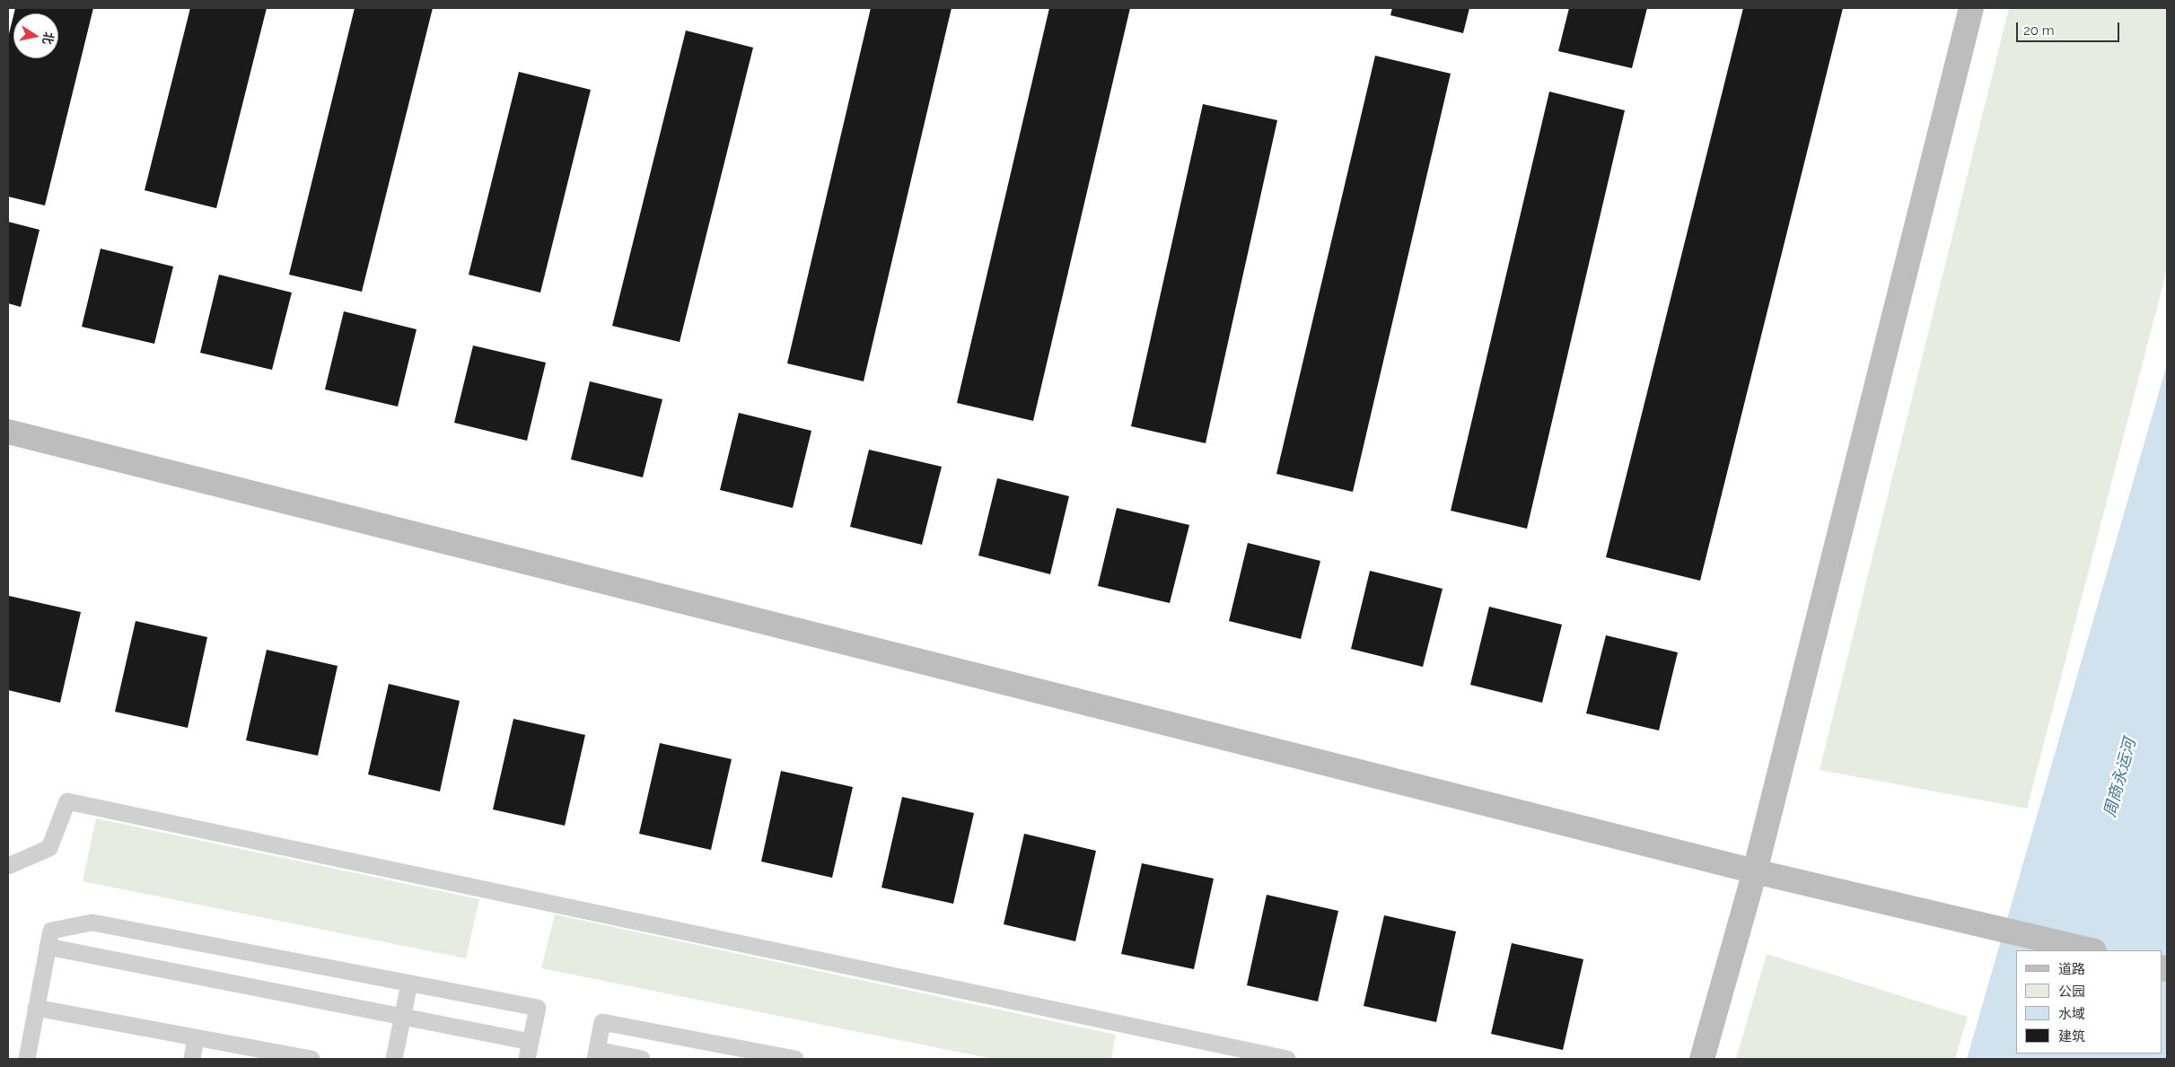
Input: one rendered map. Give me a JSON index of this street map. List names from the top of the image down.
{
  "water": ["周商永运河"],
  "legend": [
    "道路",
    "公园",
    "水域",
    "建筑"
  ],
  "scale_bar": "20 m",
  "north": "right"
}
